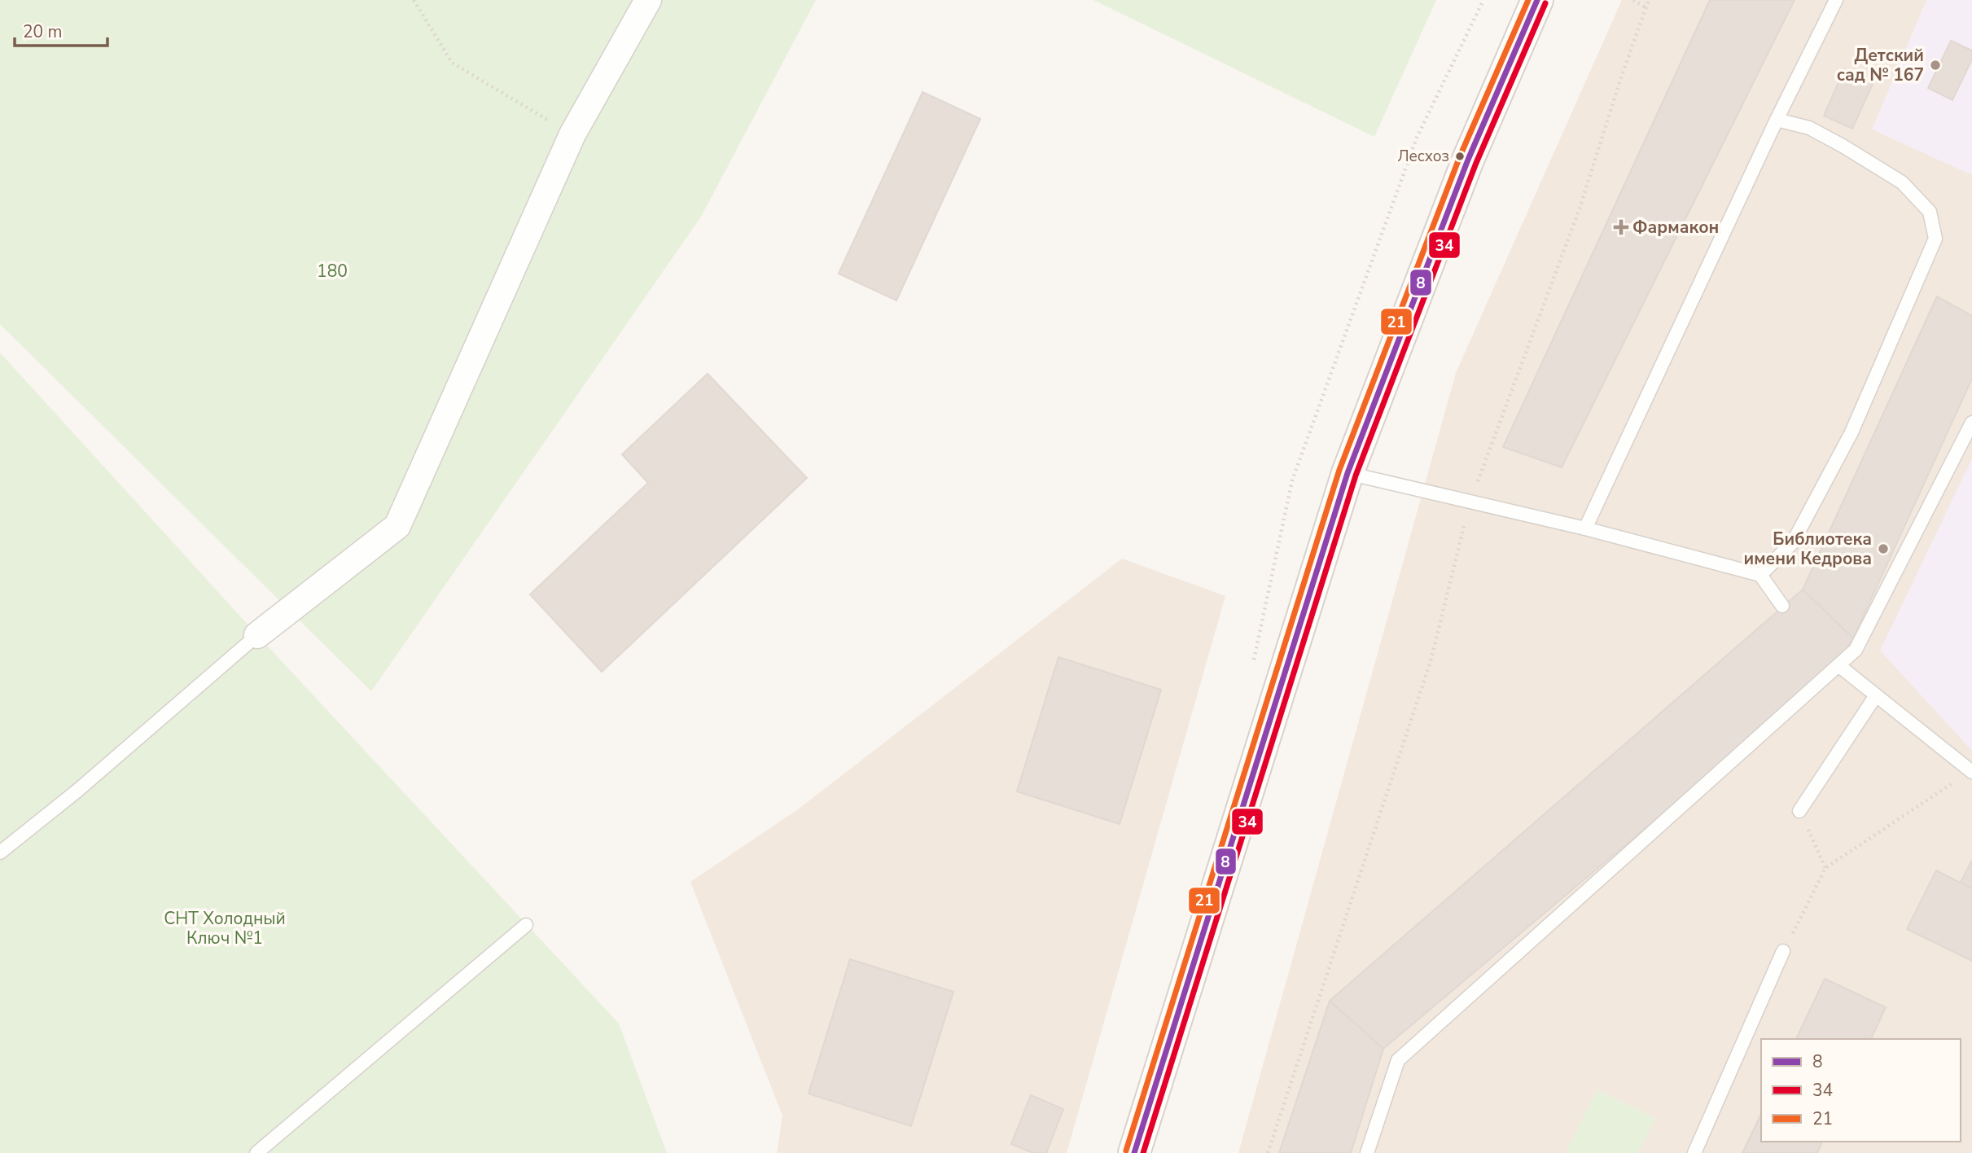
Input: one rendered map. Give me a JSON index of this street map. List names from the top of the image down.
{
  "parks": ["180", "СНТ Холодный Ключ №1"],
  "places": {
    "other": ["Детский сад № 167", "Лесхоз", "Библиотека имени Кедрова"],
    "health": ["Фармакон"]
  },
  "lines": ["transit line 8", "transit line 21", "transit line 34"],
  "legend": ["8", "34", "21"],
  "scale_bar": "20 m"
}
